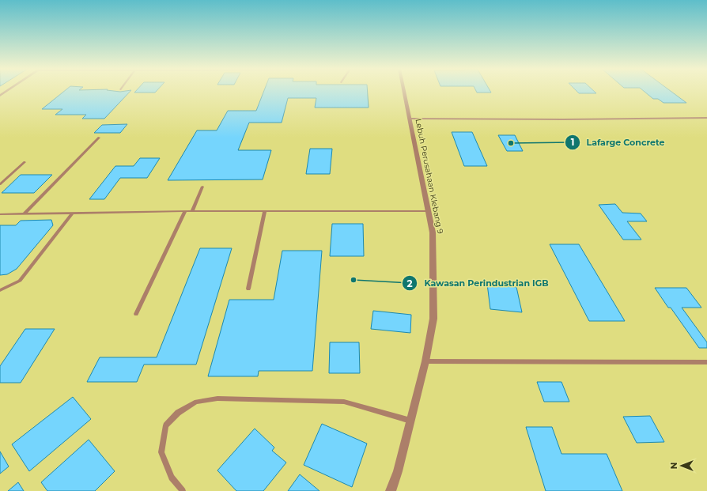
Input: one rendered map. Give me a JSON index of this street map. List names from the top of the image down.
{
  "streets": {
    "street": ["Lebuh Perusahaan Klebang 9"]
  },
  "places": ["Lafarge Concrete", "Kawasan Perindustrian IGB"],
  "north": "left"
}
